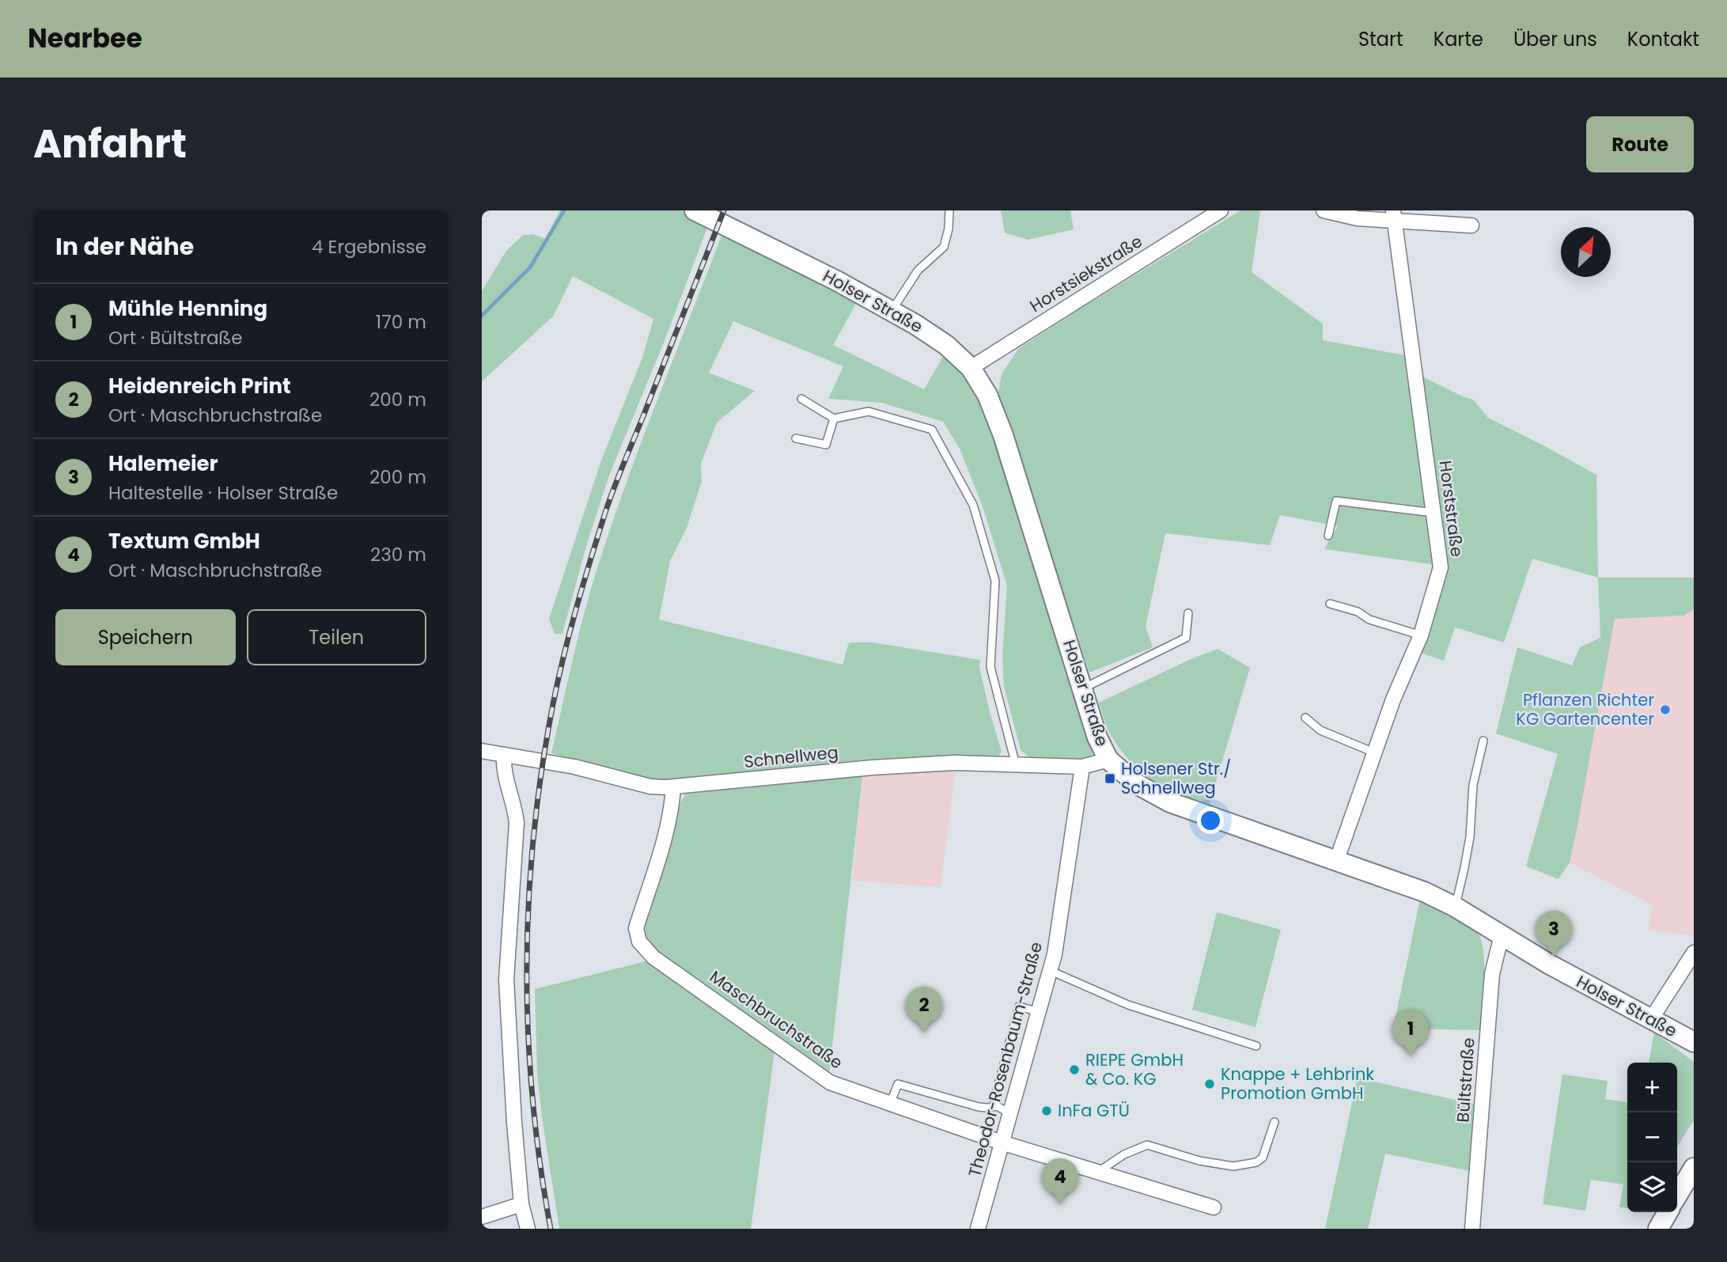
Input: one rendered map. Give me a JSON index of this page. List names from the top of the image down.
{
  "streets": {
    "main road": ["Holser Straße"],
    "street": [
      "Horstsiekstraße",
      "Horststraße",
      "Schnellweg",
      "Maschbruchstraße",
      "Theodor-Rosenbaum-Straße",
      "Bültstraße"
    ]
  },
  "crossings": [
    ["Horstsiekstraße", "Holser Straße"],
    ["Holser Straße", "Horststraße"],
    ["Holser Straße", "Schnellweg"],
    ["Holser Straße", "Bültstraße"],
    ["Schnellweg", "Maschbruchstraße"],
    ["Schnellweg", "Theodor-Rosenbaum-Straße"],
    ["Maschbruchstraße", "Theodor-Rosenbaum-Straße"]
  ],
  "places": {
    "other": [
      "Pflanzen Richter KG Gartencenter",
      "RIEPE GmbH & Co. KG",
      "Knappe + Lehbrink Promotion GmbH",
      "InFa GTÜ"
    ],
    "transit": ["Holsener Str./ Schnellweg"]
  },
  "north": "top right",
  "page": {
    "header": "Nearbee",
    "nav": [
      "Start",
      "Karte",
      "Über uns",
      "Kontakt"
    ],
    "title": "Anfahrt",
    "buttons": [
      "Route",
      ["Speichern", "Teilen"]
    ],
    "heading": ["In der Nähe", "4 Ergebnisse"],
    "list": [
      {
        "mark": "1",
        "name": "Mühle Henning",
        "note": "Ort · Bültstraße",
        "value": "170 m"
      },
      {
        "mark": "2",
        "name": "Heidenreich Print",
        "note": "Ort · Maschbruchstraße",
        "value": "200 m"
      },
      {
        "mark": "3",
        "name": "Halemeier",
        "note": "Haltestelle · Holser Straße",
        "value": "200 m"
      },
      {
        "mark": "4",
        "name": "Textum GmbH",
        "note": "Ort · Maschbruchstraße",
        "value": "230 m"
      }
    ],
    "pins": [
      "3",
      "2",
      "1",
      "4"
    ],
    "map_buttons": ["+", "−"]
  }
}
